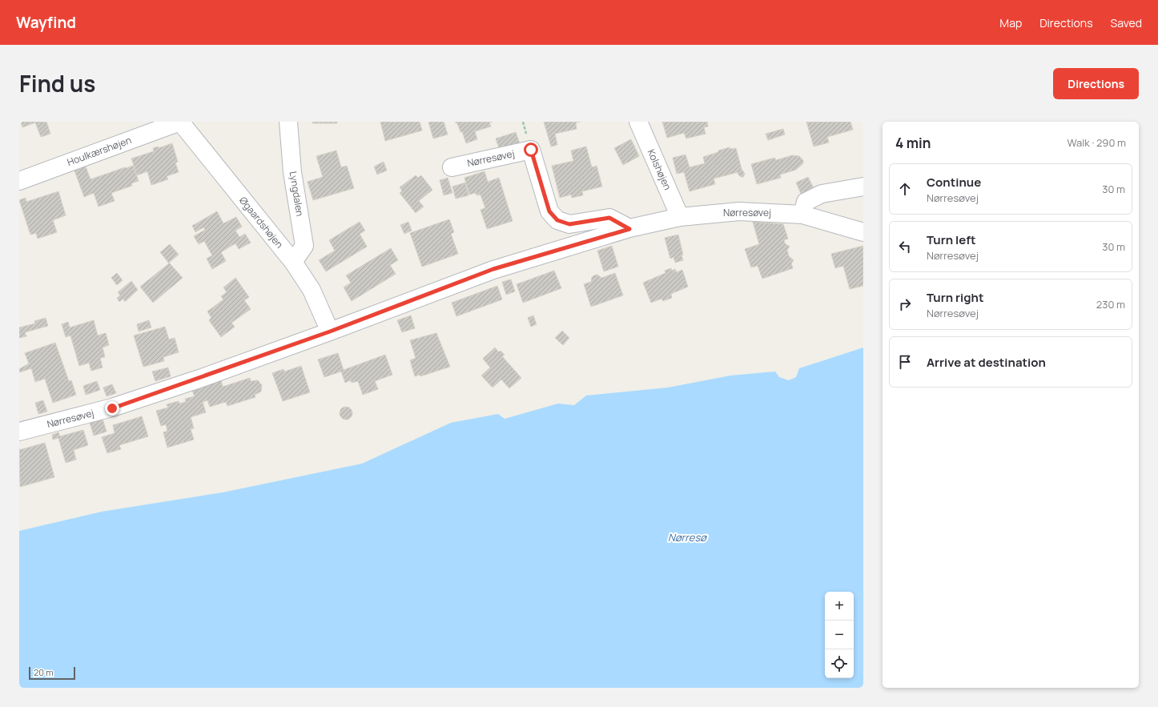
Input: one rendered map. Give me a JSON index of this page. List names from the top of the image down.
{
  "streets": {
    "street": [
      "Houlkærshøjen",
      "Nørresøvej",
      "Kolshøjen",
      "Lyngdalen",
      "Øgaardshøjen"
    ]
  },
  "crossings": [
    ["Houlkærshøjen", "Øgaardshøjen"],
    ["Nørresøvej", "Kolshøjen"],
    ["Nørresøvej", "Øgaardshøjen"],
    ["Lyngdalen", "Øgaardshøjen"]
  ],
  "water": ["Nørresø"],
  "scale_bar": "20 m",
  "page": {
    "header": "Wayfind",
    "nav": ["Map", "Directions", "Saved"],
    "title": "Find us",
    "buttons": "Directions",
    "heading": ["4 min", "Walk · 290 m"],
    "list": [
      ["Continue", "Nørresøvej", "30 m"],
      ["Turn left", "Nørresøvej", "30 m"],
      ["Turn right", "Nørresøvej", "230 m"],
      "Arrive at destination"
    ],
    "map_buttons": ["+", "−"],
    "scale": "20 m"
  }
}
